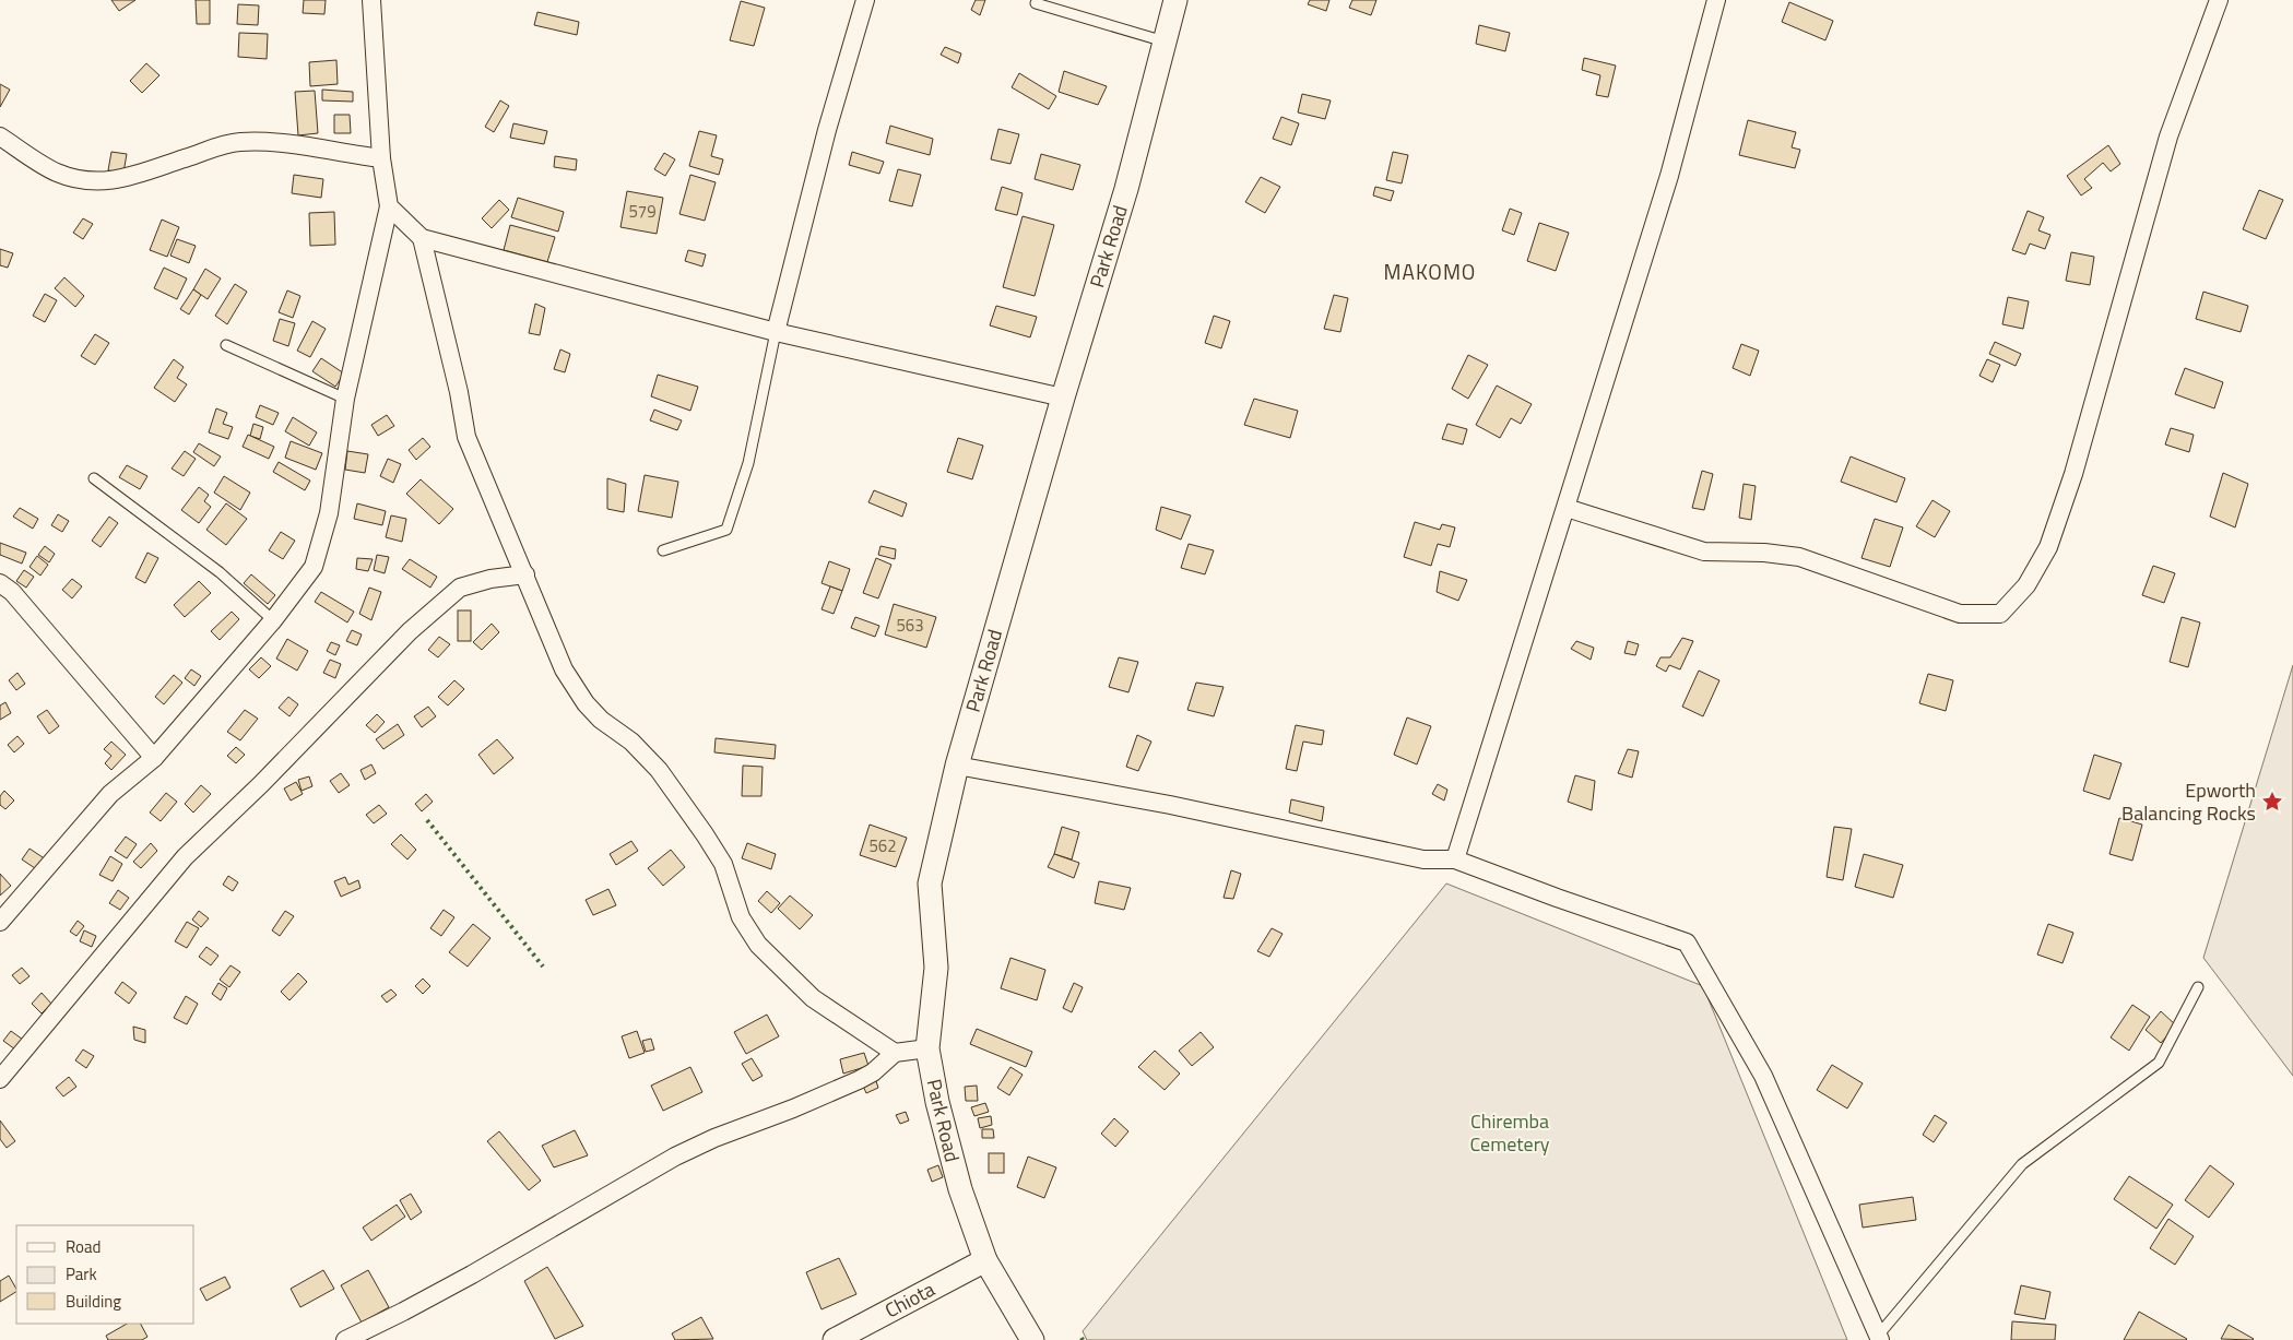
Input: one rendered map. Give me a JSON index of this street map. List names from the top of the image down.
{
  "streets": {
    "street": ["Park Road", "Chiota"]
  },
  "crossings": [
    ["Park Road", "Chiota"]
  ],
  "districts": ["MAKOMO"],
  "parks": ["Chiremba Cemetery"],
  "places": {
    "place": ["Epworth Balancing Rocks"]
  },
  "house_numbers": ["579", "563", "562"],
  "legend": ["Road", "Park", "Building"]
}
